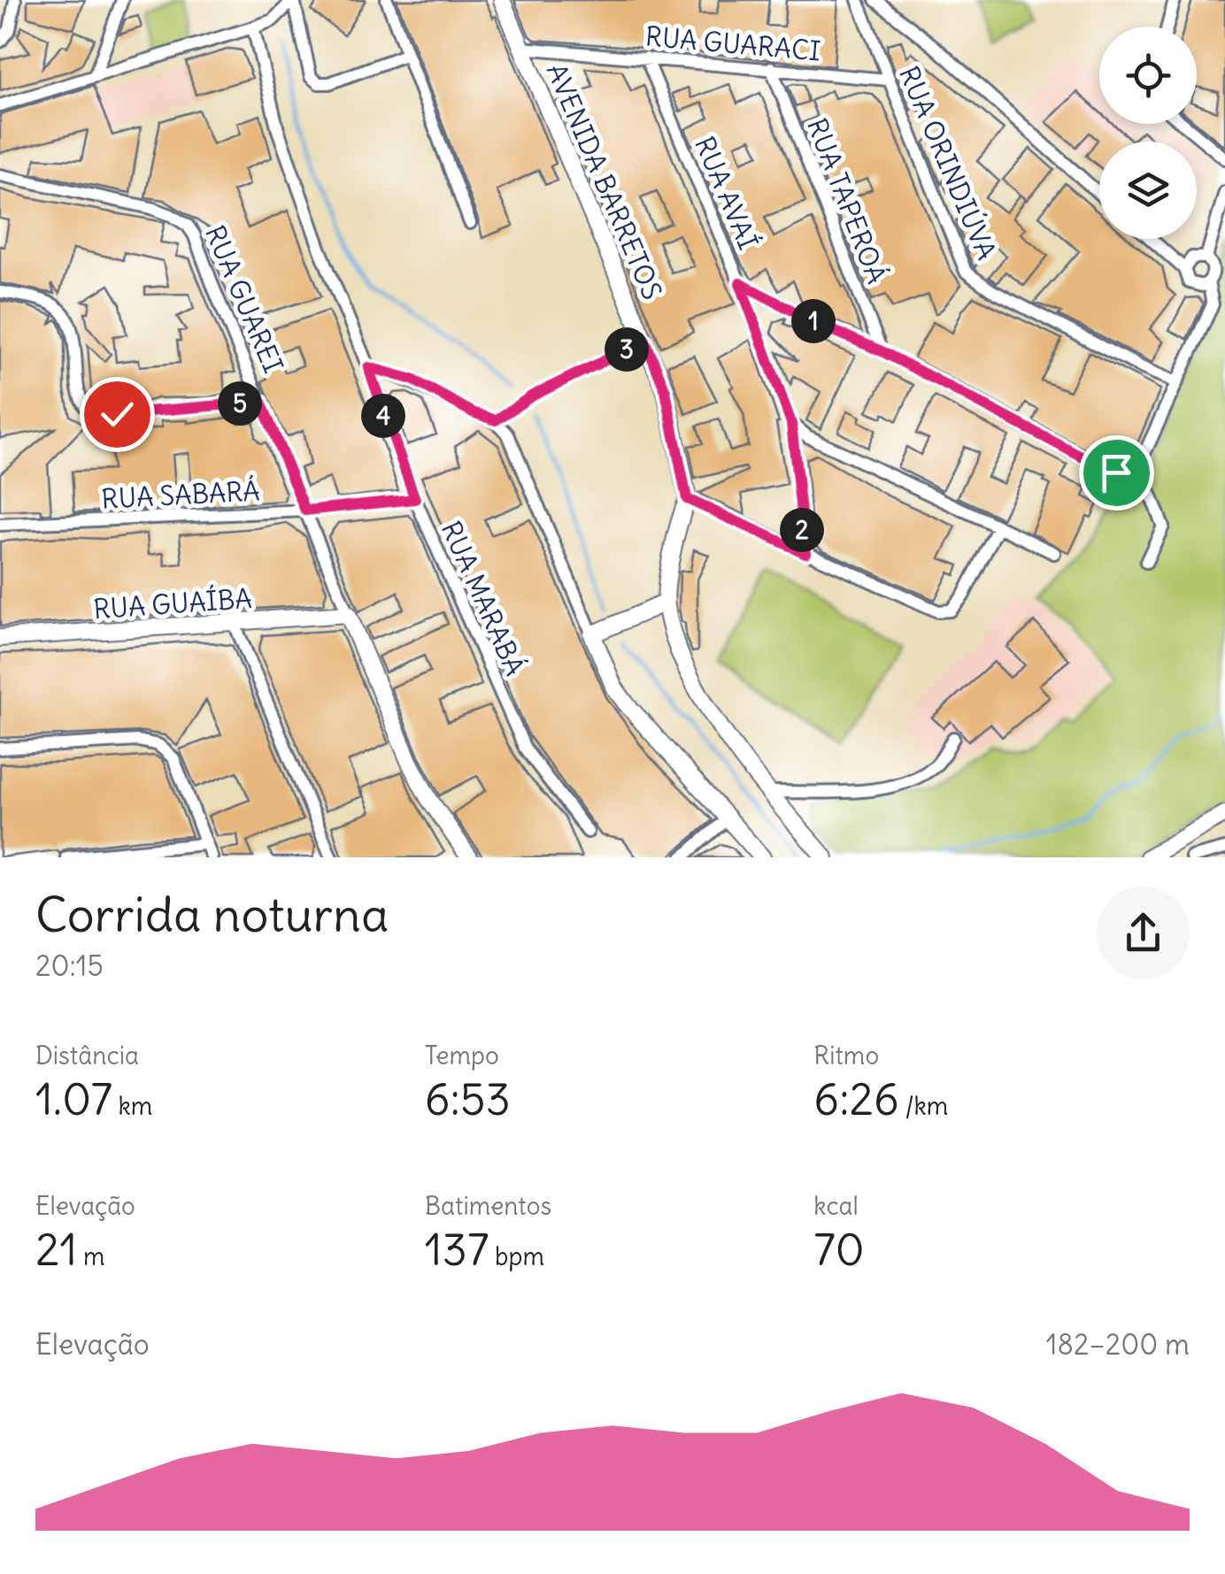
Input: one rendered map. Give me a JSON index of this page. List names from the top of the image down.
{
  "streets": {
    "street": [
      "RUA GUARACI",
      "RUA ORINDIÚVA",
      "AVENIDA BARRETOS",
      "RUA AVAÍ",
      "RUA TAPEROÁ",
      "RUA GUAREI",
      "RUA SABARÁ",
      "RUA MARABÁ",
      "RUA GUAÍBA"
    ]
  },
  "crossings": [
    ["RUA GUARACI", "RUA ORINDIÚVA"],
    ["RUA GUARACI", "AVENIDA BARRETOS"],
    ["RUA GUARACI", "RUA AVAÍ"],
    ["RUA GUARACI", "RUA TAPEROÁ"],
    ["RUA GUAREI", "RUA SABARÁ"],
    ["RUA GUAREI", "RUA GUAÍBA"],
    ["RUA SABARÁ", "RUA MARABÁ"]
  ],
  "page": {
    "pins": [
      "1",
      "3",
      "5",
      "4",
      "2"
    ],
    "heading": ["Corrida noturna", "20:15"],
    "stats": [
      ["Distância", "1.07 km"],
      ["Tempo", "6:53"],
      ["Ritmo", "6:26 /km"],
      ["Elevação", "21 m"],
      ["Batimentos", "137 bpm"],
      ["kcal", "70"]
    ],
    "chart": ["Elevação", "182–200 m"]
  }
}
